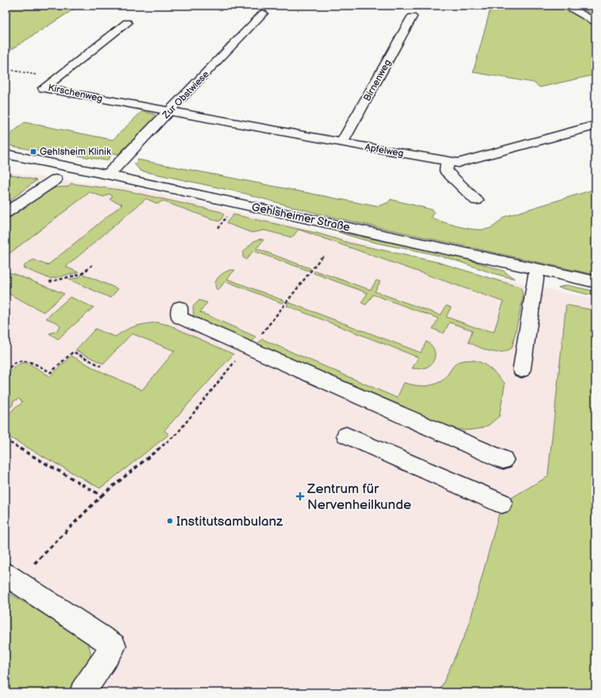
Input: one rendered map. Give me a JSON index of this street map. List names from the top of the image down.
{
  "streets": {
    "street": [
      "Birnenweg",
      "Kirschenweg",
      "Zur Obstwiese",
      "Apfelweg",
      "Gehlsheimer Straße"
    ]
  },
  "crossings": [
    ["Birnenweg", "Apfelweg"],
    ["Kirschenweg", "Zur Obstwiese"],
    ["Kirschenweg", "Apfelweg"],
    ["Zur Obstwiese", "Apfelweg"],
    ["Zur Obstwiese", "Gehlsheimer Straße"]
  ],
  "places": {
    "transit": ["Gehlsheim Klinik"],
    "health": ["Zentrum für Nervenheilkunde"],
    "other": ["Institutsambulanz"]
  }
}
